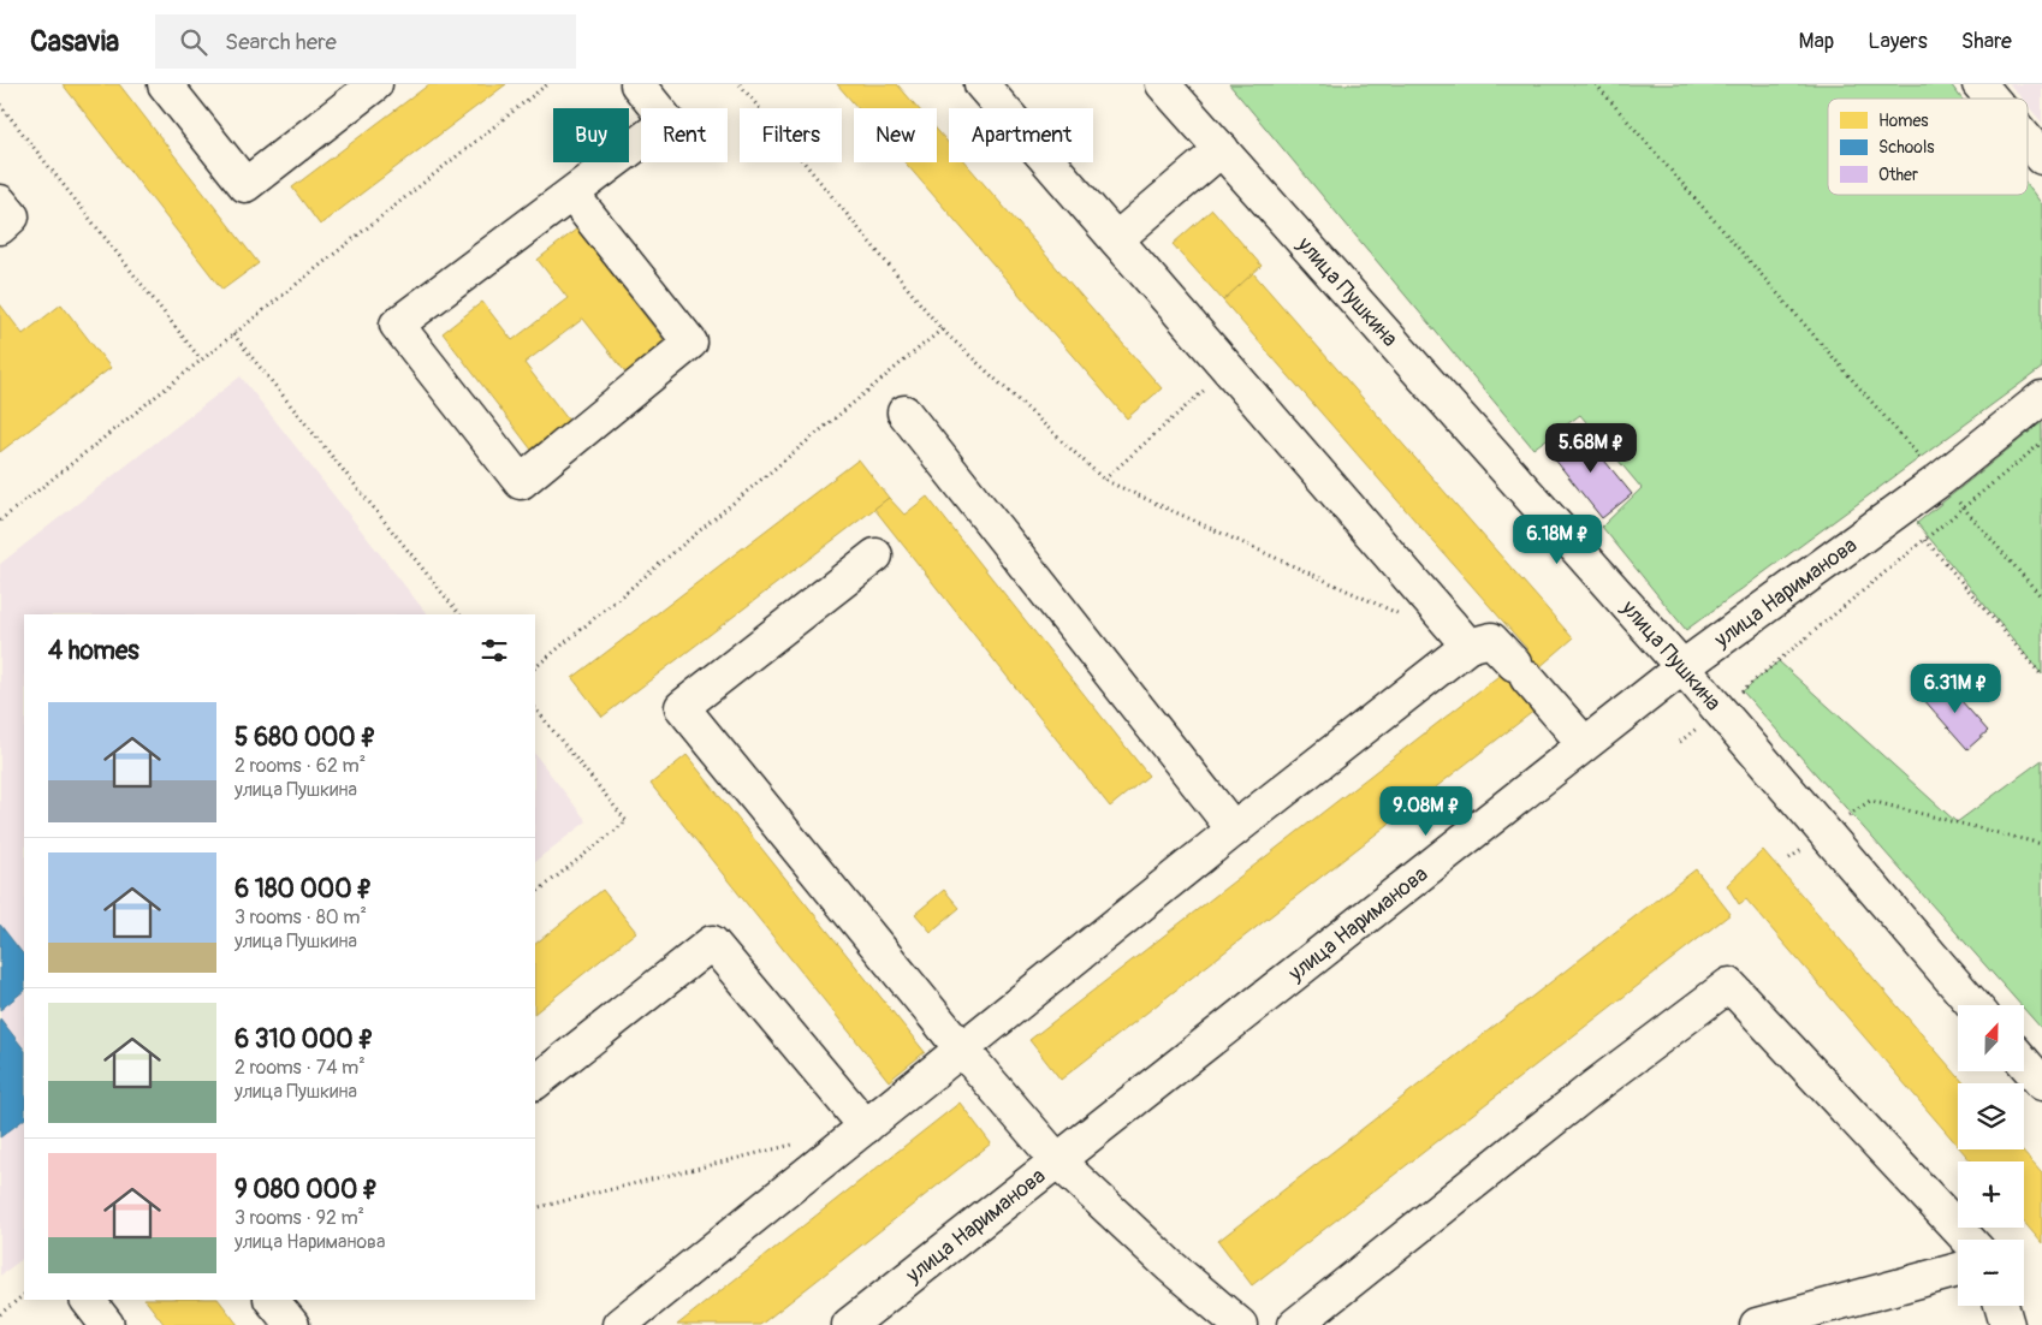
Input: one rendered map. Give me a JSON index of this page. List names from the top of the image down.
{
  "streets": {
    "street": ["улица Пушкина", "улица Нариманова"]
  },
  "crossings": [
    ["улица Пушкина", "улица Нариманова"]
  ],
  "legend": ["Homes", "Schools", "Other"],
  "north": "top",
  "page": {
    "header": "Casavia",
    "search": "Search here",
    "nav": ["Map", "Layers", "Share"],
    "chip": [
      "Buy",
      "Rent",
      "Filters",
      "New",
      "Apartment"
    ],
    "price": [
      "5.68M ₽",
      "6.18M ₽",
      "6.31M ₽",
      "9.08M ₽"
    ],
    "heading": "4 homes",
    "list": [
      {
        "name": "5 680 000 ₽",
        "note": "2 rooms · 62 m² · улица Пушкина"
      },
      {
        "name": "6 180 000 ₽",
        "note": "3 rooms · 80 m² · улица Пушкина"
      },
      {
        "name": "6 310 000 ₽",
        "note": "2 rooms · 74 m² · улица Пушкина"
      },
      {
        "name": "9 080 000 ₽",
        "note": "3 rooms · 92 m² · улица Нариманова"
      }
    ],
    "map_buttons": ["+", "−"]
  }
}
